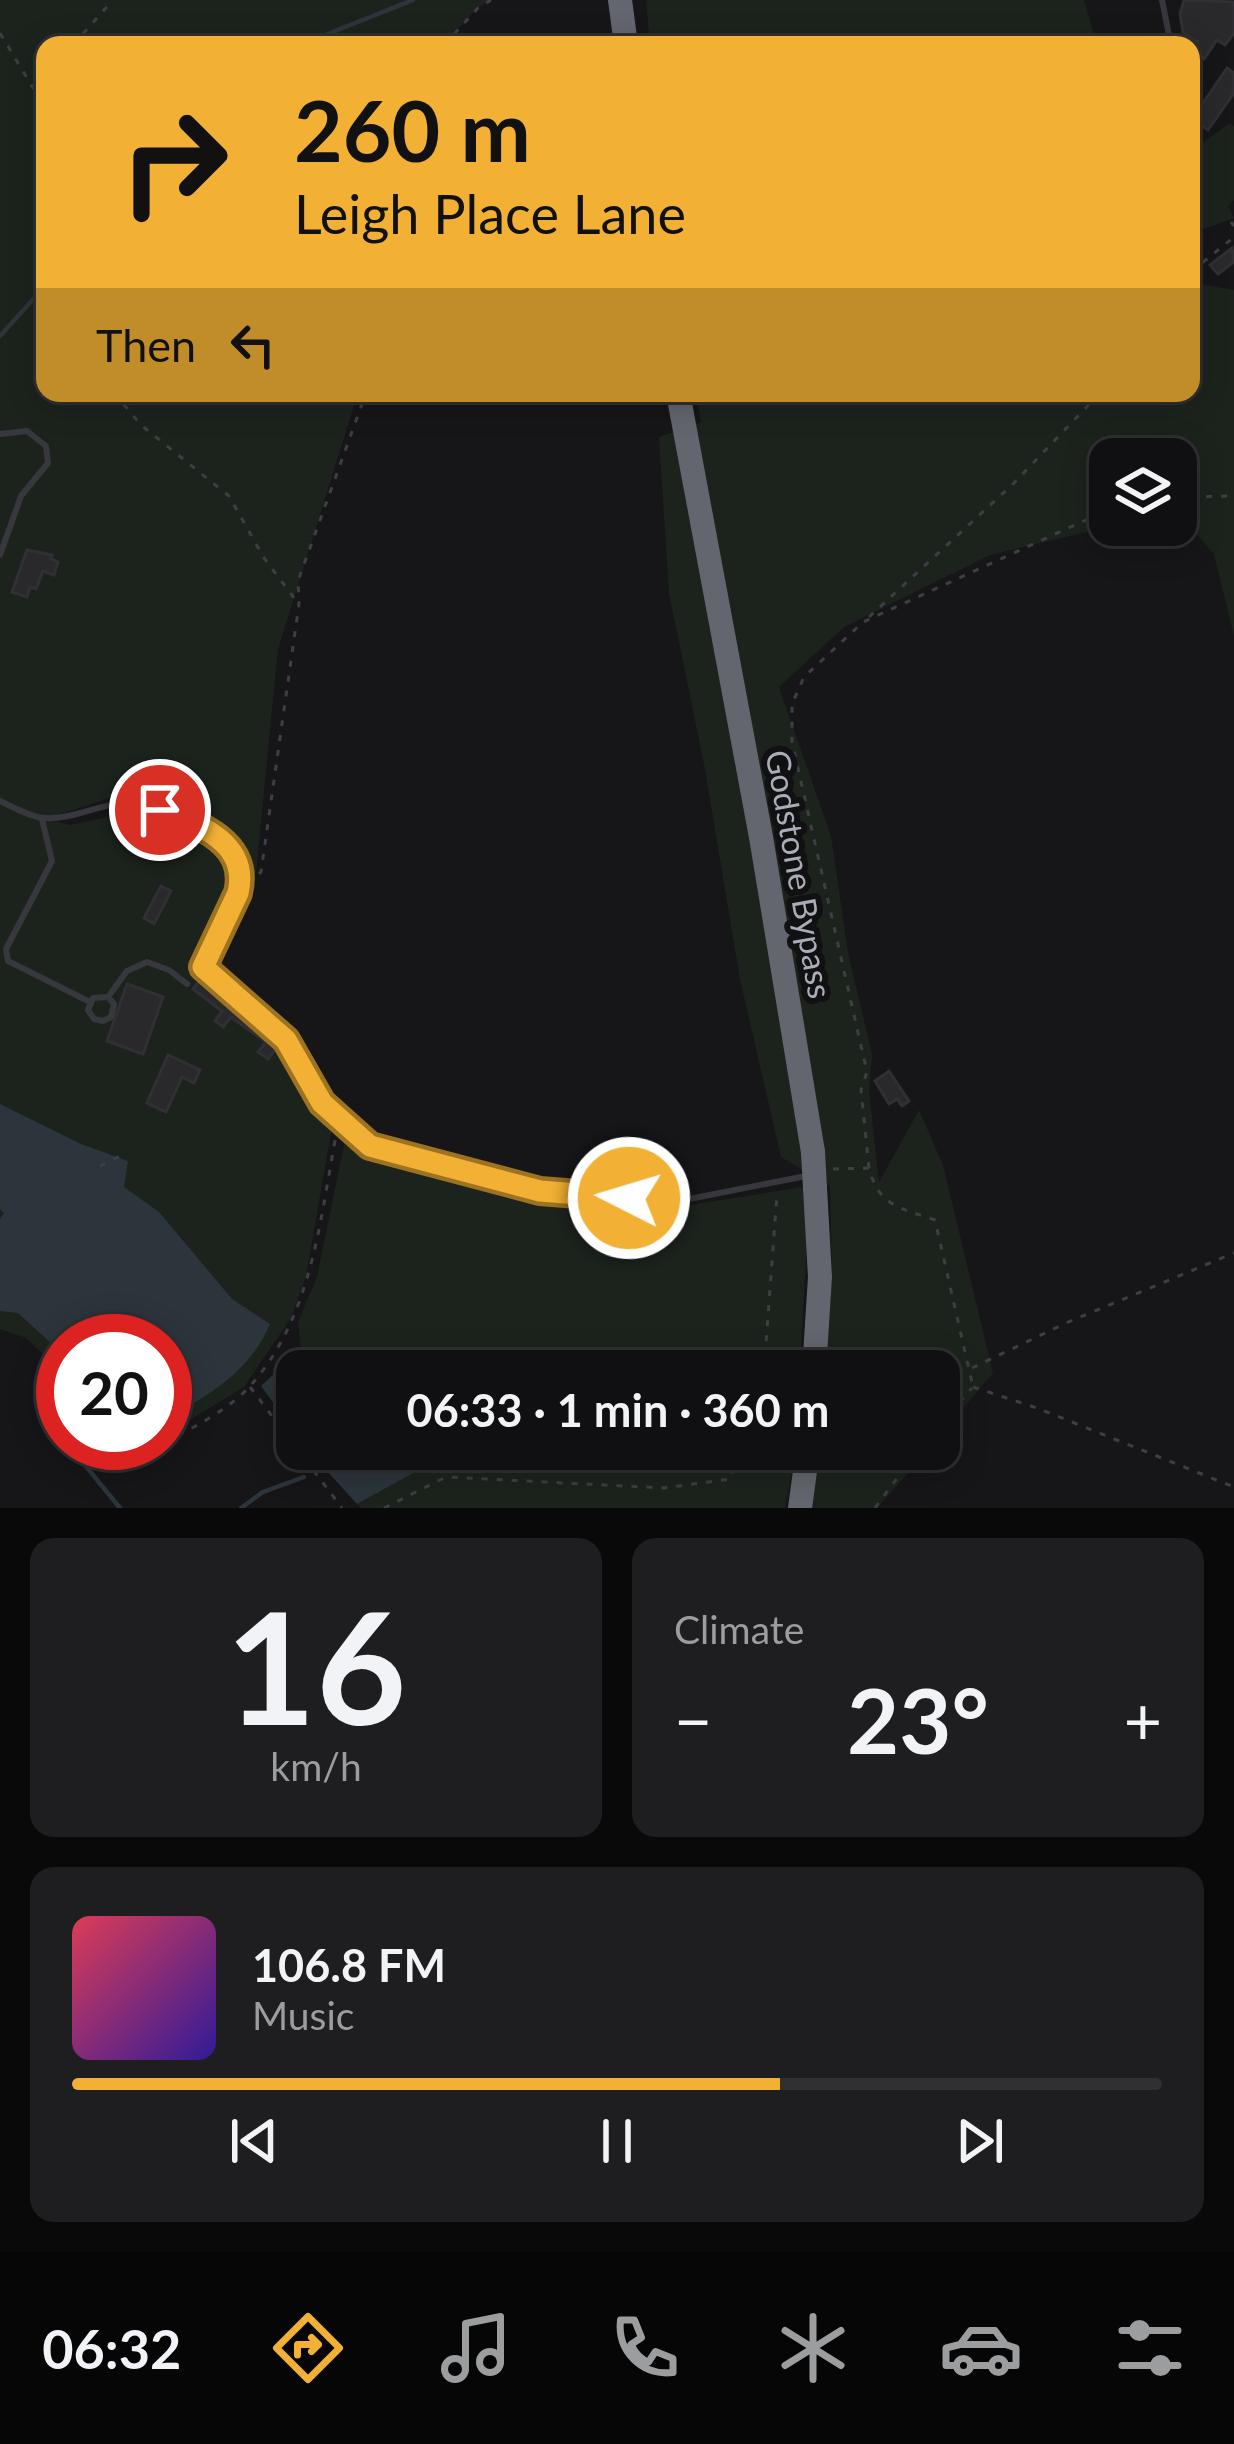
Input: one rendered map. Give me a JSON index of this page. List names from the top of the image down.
{
  "streets": {
    "highway": ["Godstone Bypass"]
  },
  "page": {
    "turn": ["260 m", "Leigh Place Lane"],
    "then": "Then",
    "limit": "20",
    "trip": "06:33 · 1 min · 360 m",
    "tile": [
      ["16", "km/h"],
      "Climate"
    ],
    "heat": ["−", "23°", "+"],
    "song": ["106.8 FM", "Music"],
    "tabs": "06:32"
  }
}
